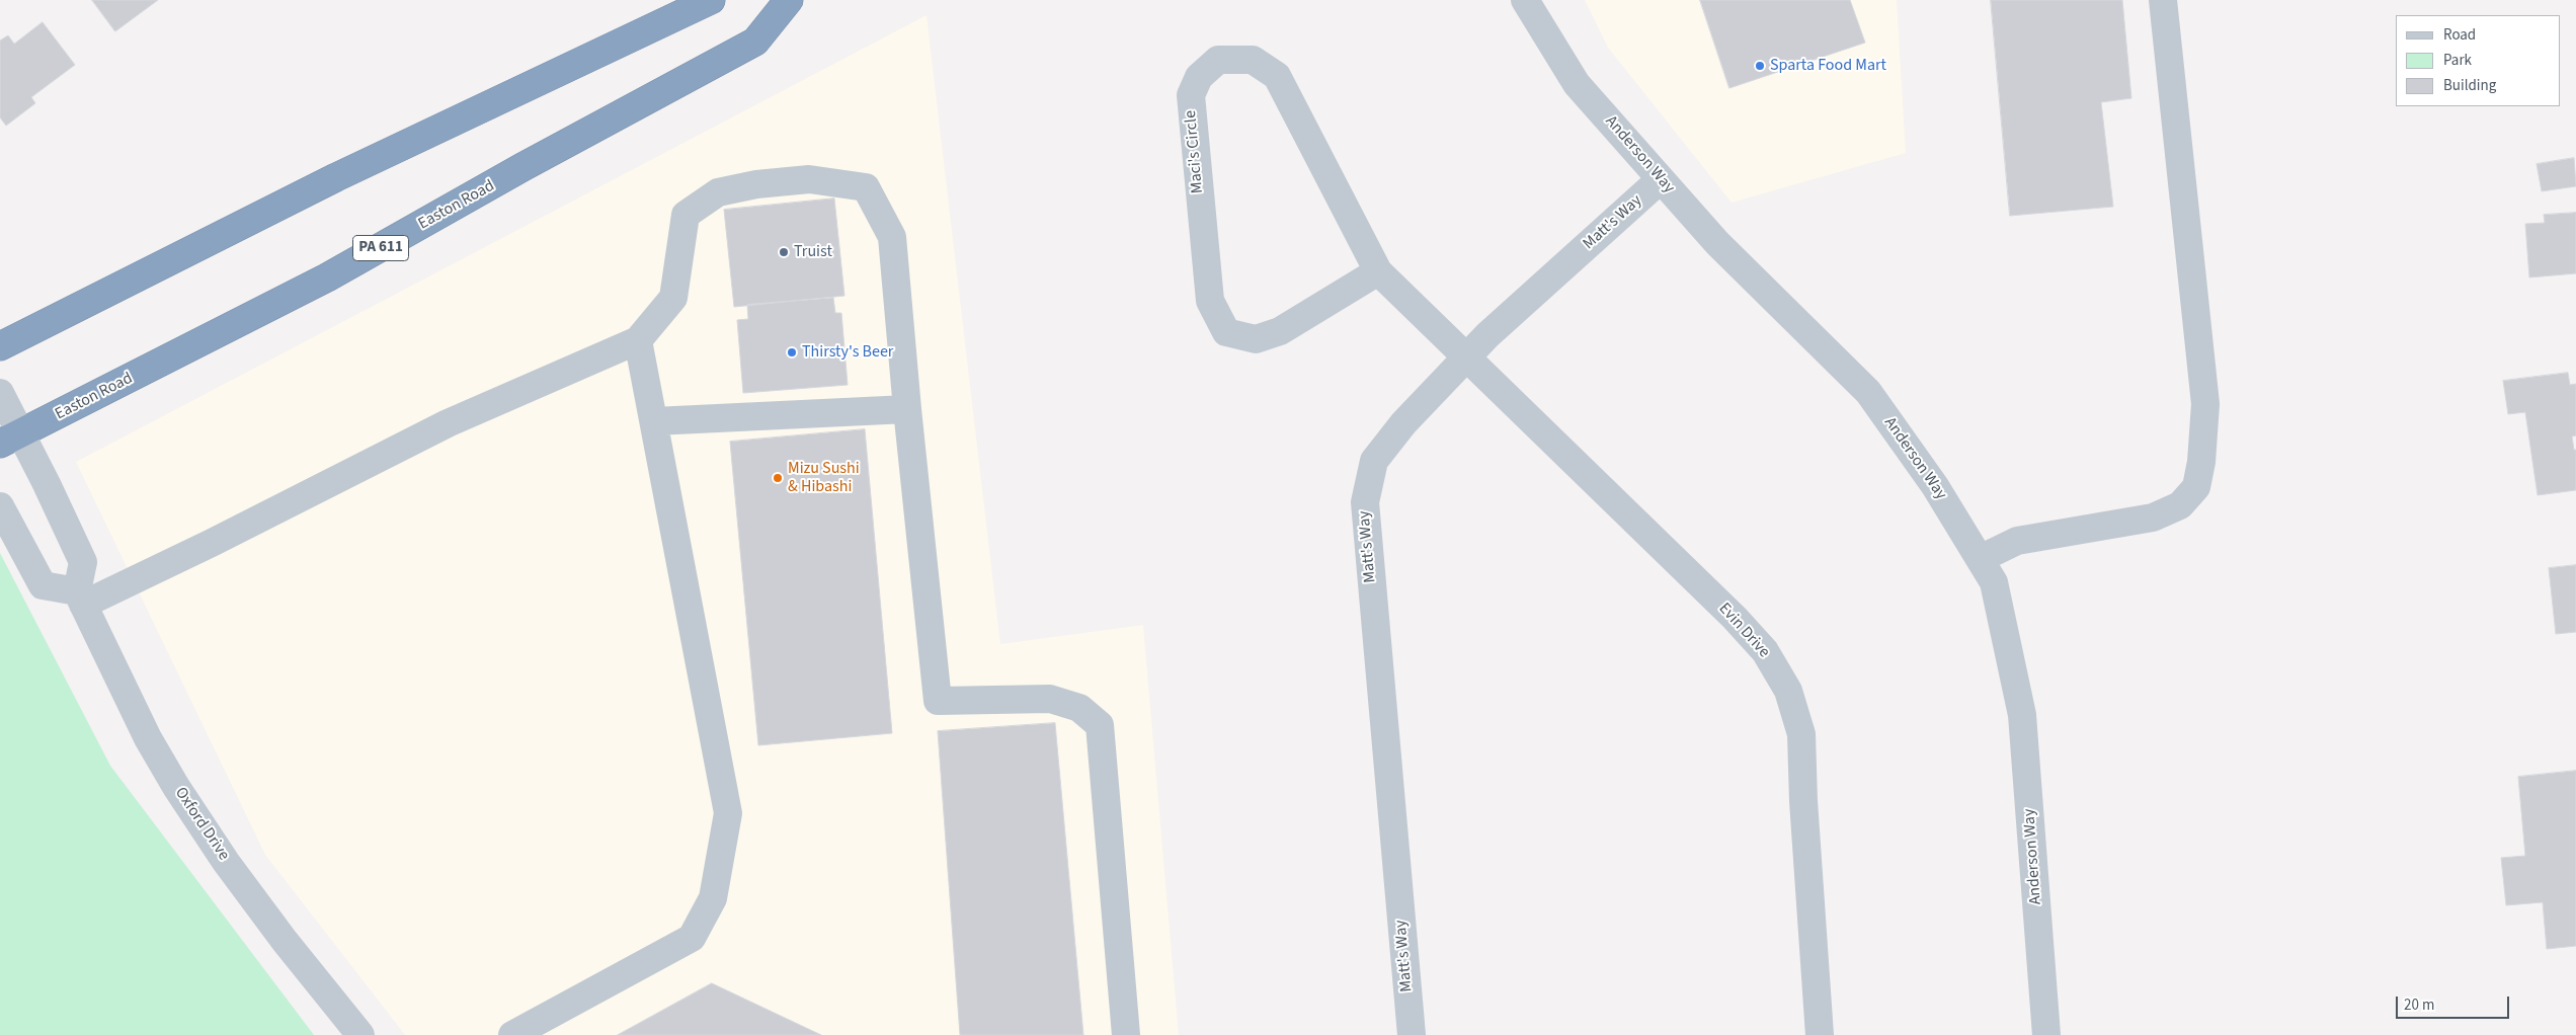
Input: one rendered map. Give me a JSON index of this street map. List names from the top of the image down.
{
  "streets": {
    "highway": ["Easton Road", "PA 611"],
    "street": [
      "Maci's Circle",
      "Anderson Way",
      "Matt's Way",
      "Evin Drive",
      "Oxford Drive"
    ]
  },
  "crossings": [
    ["Maci's Circle", "Matt's Way"],
    ["Maci's Circle", "Evin Drive"],
    ["Anderson Way", "Matt's Way"],
    ["Matt's Way", "Evin Drive"]
  ],
  "places": [
    "Sparta Food Mart",
    "Truist",
    "Thirsty's Beer",
    "Mizu Sushi & Hibashi"
  ],
  "legend": ["Road", "Park", "Building"],
  "scale_bar": "20 m"
}
